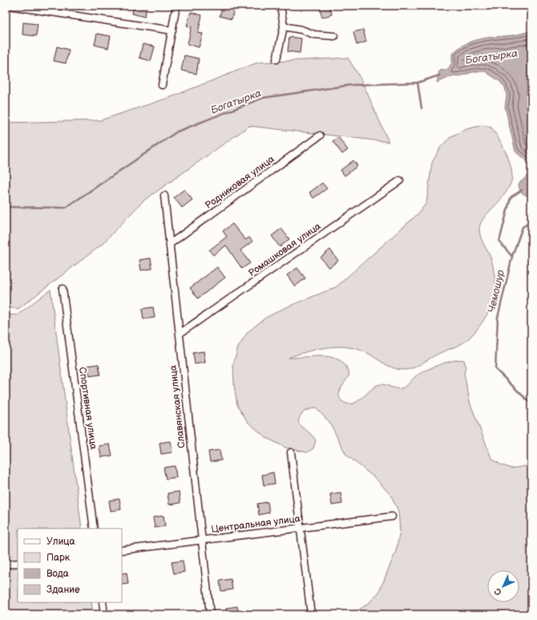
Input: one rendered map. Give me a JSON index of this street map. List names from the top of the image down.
{
  "streets": {
    "street": [
      "Родниковая улица",
      "Ромашковая улица",
      "Славянская улица",
      "Спортивная улица",
      "Центральная улица"
    ]
  },
  "crossings": [
    ["Родниковая улица", "Славянская улица"],
    ["Ромашковая улица", "Славянская улица"],
    ["Славянская улица", "Центральная улица"]
  ],
  "water": ["Богатырка", "Чемошур"],
  "legend": [
    "Улица",
    "Парк",
    "Вода",
    "Здание"
  ],
  "north": "bottom left"
}
